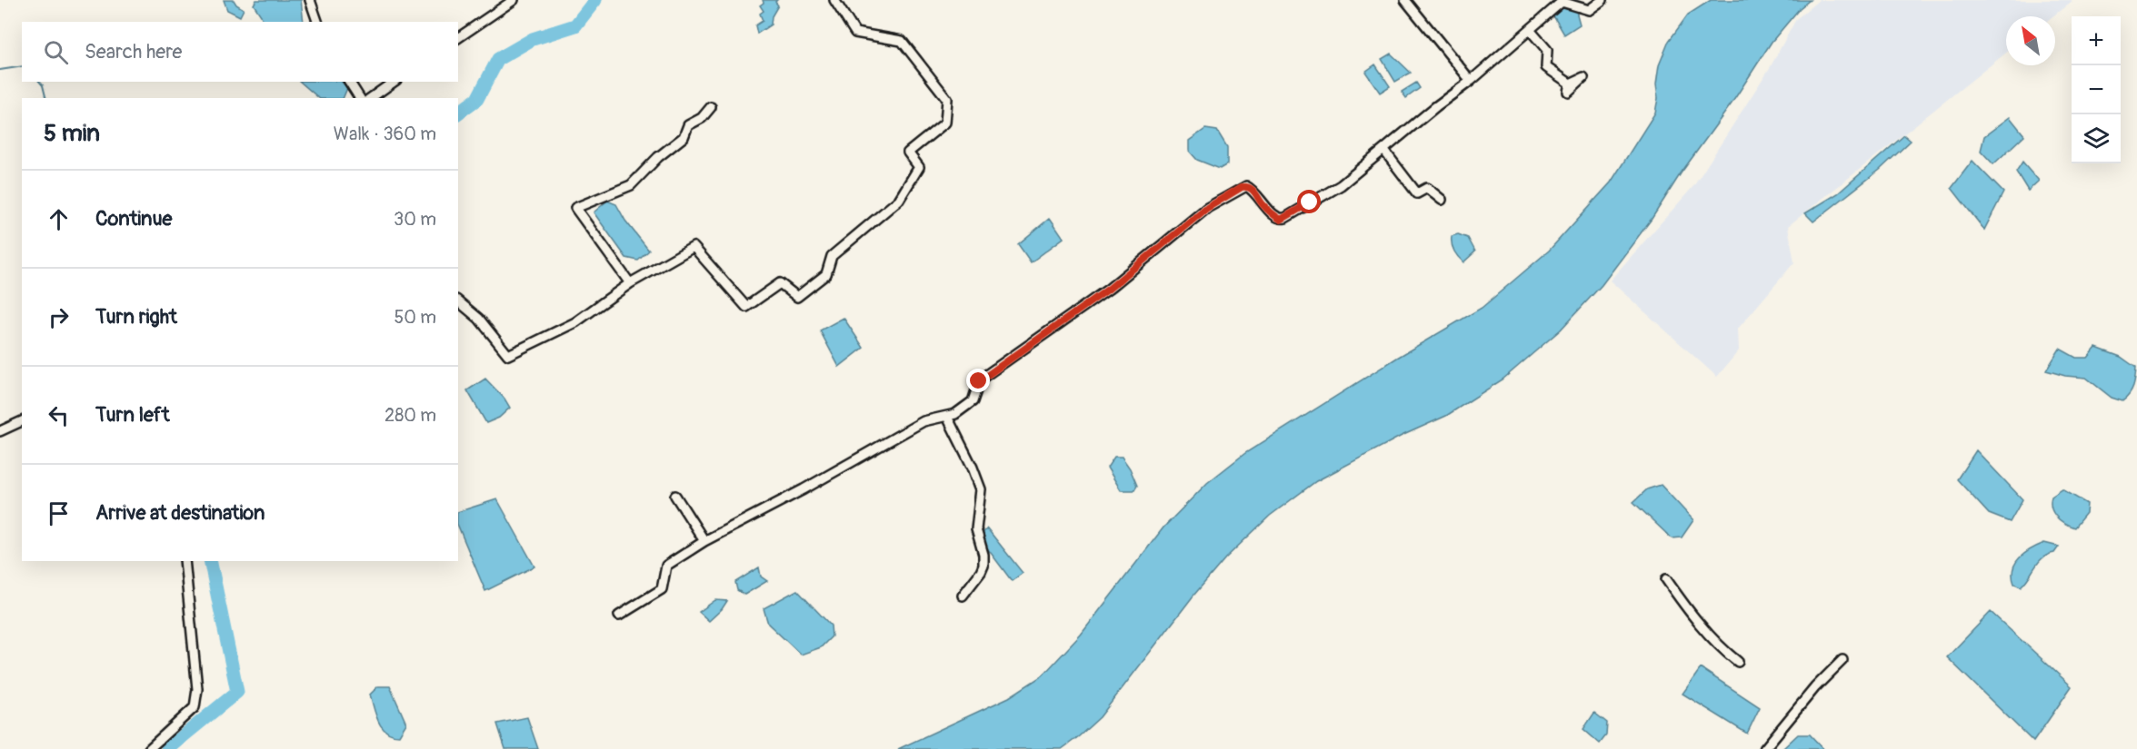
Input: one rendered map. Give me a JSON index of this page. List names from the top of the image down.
{
  "north": "top left",
  "page": {
    "map_buttons": ["+", "−"],
    "search": "Search here",
    "heading": ["5 min", "Walk · 360 m"],
    "list": [
      ["Continue", "30 m"],
      ["Turn right", "50 m"],
      ["Turn left", "280 m"],
      "Arrive at destination"
    ]
  }
}
